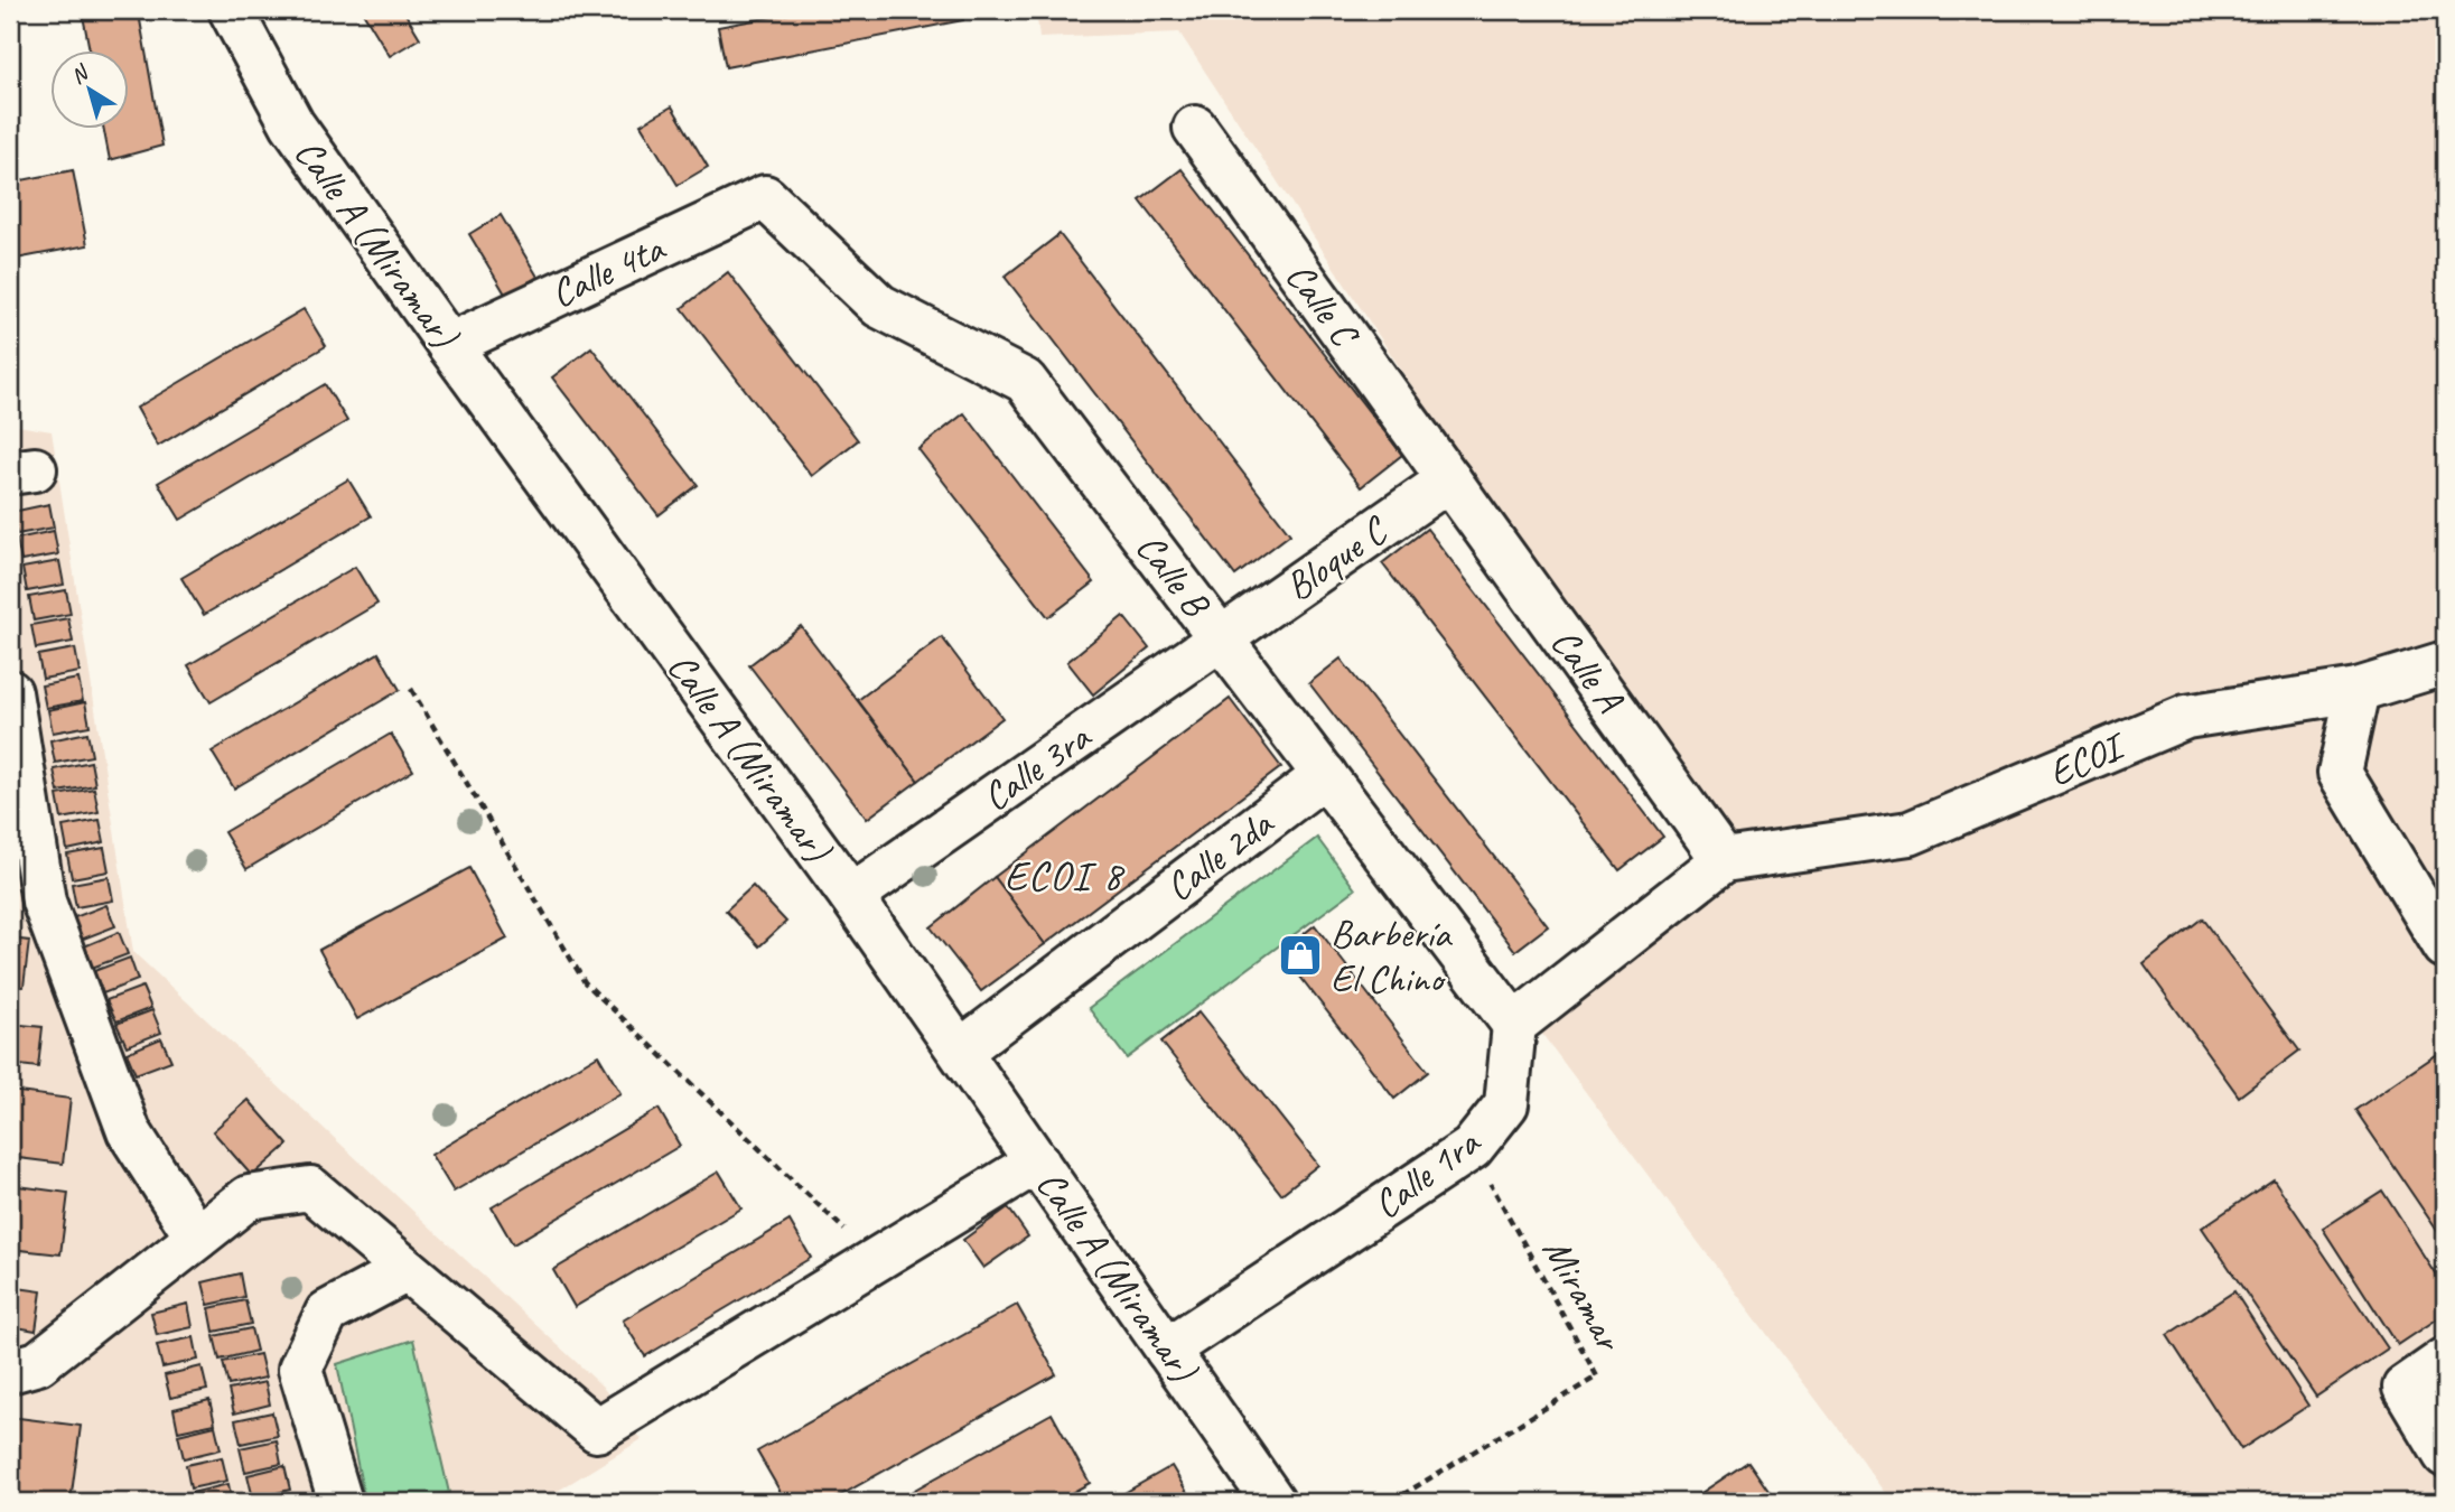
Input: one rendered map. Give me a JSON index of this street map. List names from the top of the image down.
{
  "streets": {
    "street": [
      "Calle A (Miramar)",
      "Calle 4ta",
      "Calle C",
      "Bloque C",
      "Calle B",
      "Calle A",
      "ECOI",
      "Calle 3ra",
      "Calle 2da",
      "Calle 1ra"
    ],
    "path": ["Miramar"]
  },
  "crossings": [
    ["Calle A (Miramar)", "Calle 4ta"],
    ["Calle A (Miramar)", "Calle 3ra"],
    ["Calle A (Miramar)", "Calle 2da"],
    ["Calle A (Miramar)", "Calle 1ra"],
    ["Calle 4ta", "Calle B"],
    ["Calle C", "Bloque C"],
    ["Calle C", "Calle A"],
    ["Bloque C", "Calle B"],
    ["Bloque C", "Calle A"],
    ["Bloque C", "Calle 3ra"],
    ["Calle B", "Calle 3ra"],
    ["Calle B", "Calle 2da"],
    ["Calle B", "Calle 1ra"],
    ["Calle A", "ECOI"],
    ["Calle 1ra", "Miramar"]
  ],
  "districts": ["ECOI 8"],
  "places": {
    "shop": ["Barbería El Chino"]
  },
  "north": "top left"
}
